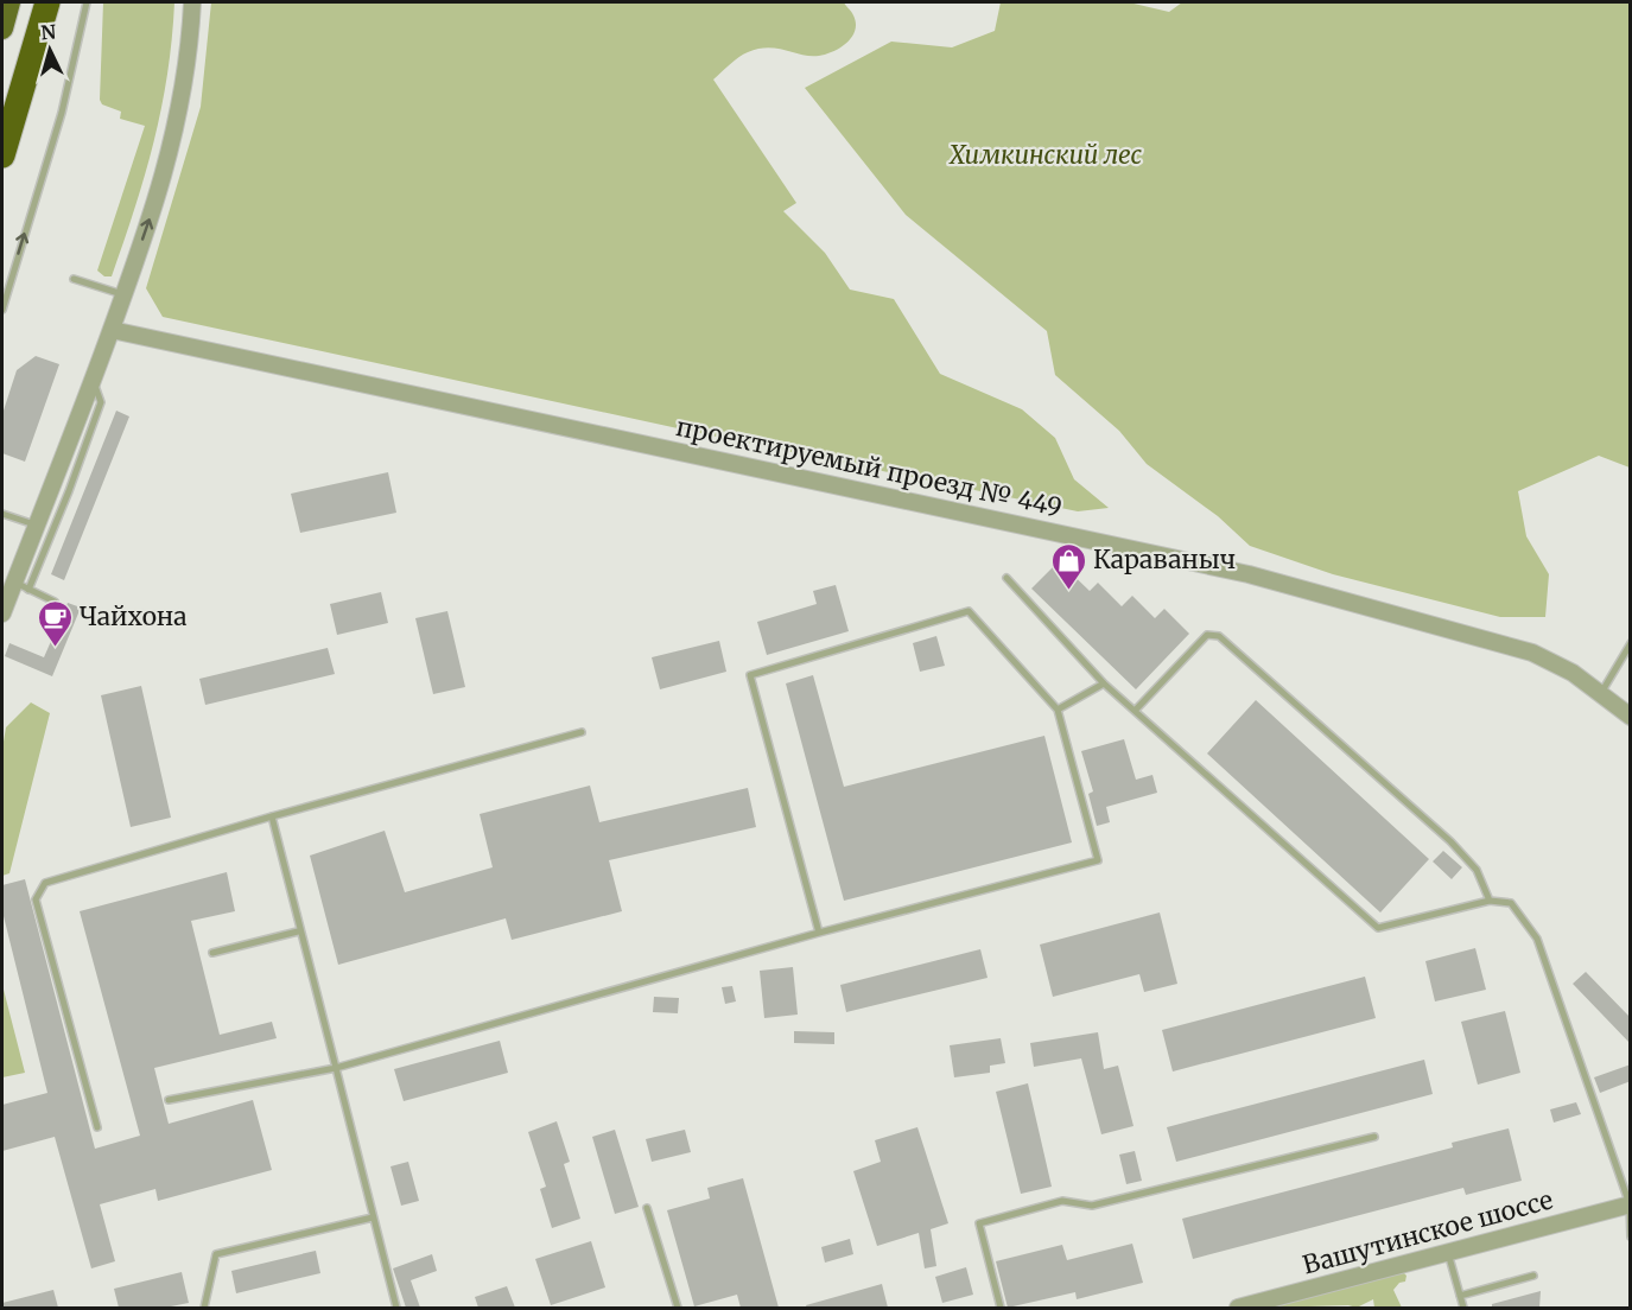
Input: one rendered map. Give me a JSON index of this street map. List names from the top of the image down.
{
  "streets": {
    "street": ["проектируемый проезд № 449", "Вашутинское шоссе"]
  },
  "parks": ["Химкинский лес"],
  "places": {
    "shop": ["Караваныч"],
    "cafe": ["Чайхона"]
  },
  "north": "top"
}
